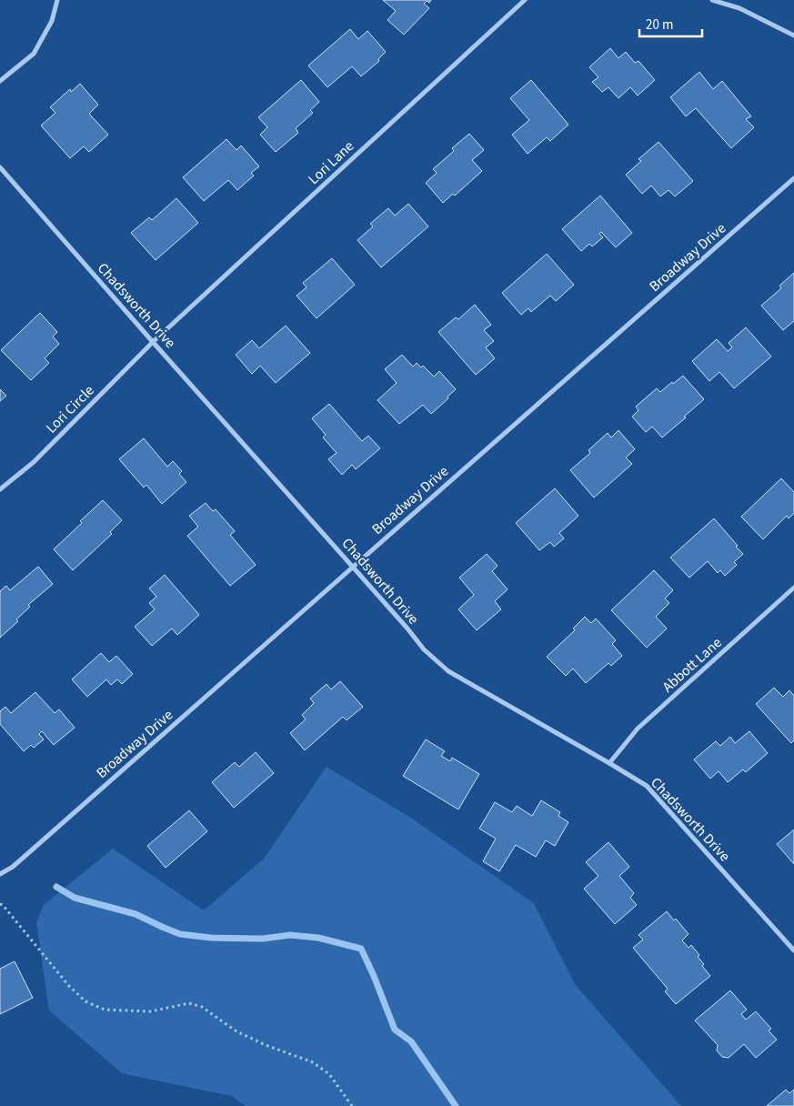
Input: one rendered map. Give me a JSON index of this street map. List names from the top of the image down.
{
  "streets": {
    "street": [
      "Lori Lane",
      "Broadway Drive",
      "Chadsworth Drive",
      "Lori Circle",
      "Abbott Lane"
    ]
  },
  "crossings": [
    ["Lori Lane", "Chadsworth Drive"],
    ["Lori Lane", "Lori Circle"],
    ["Broadway Drive", "Chadsworth Drive"],
    ["Chadsworth Drive", "Lori Circle"],
    ["Chadsworth Drive", "Abbott Lane"]
  ],
  "scale_bar": "20 m"
}
